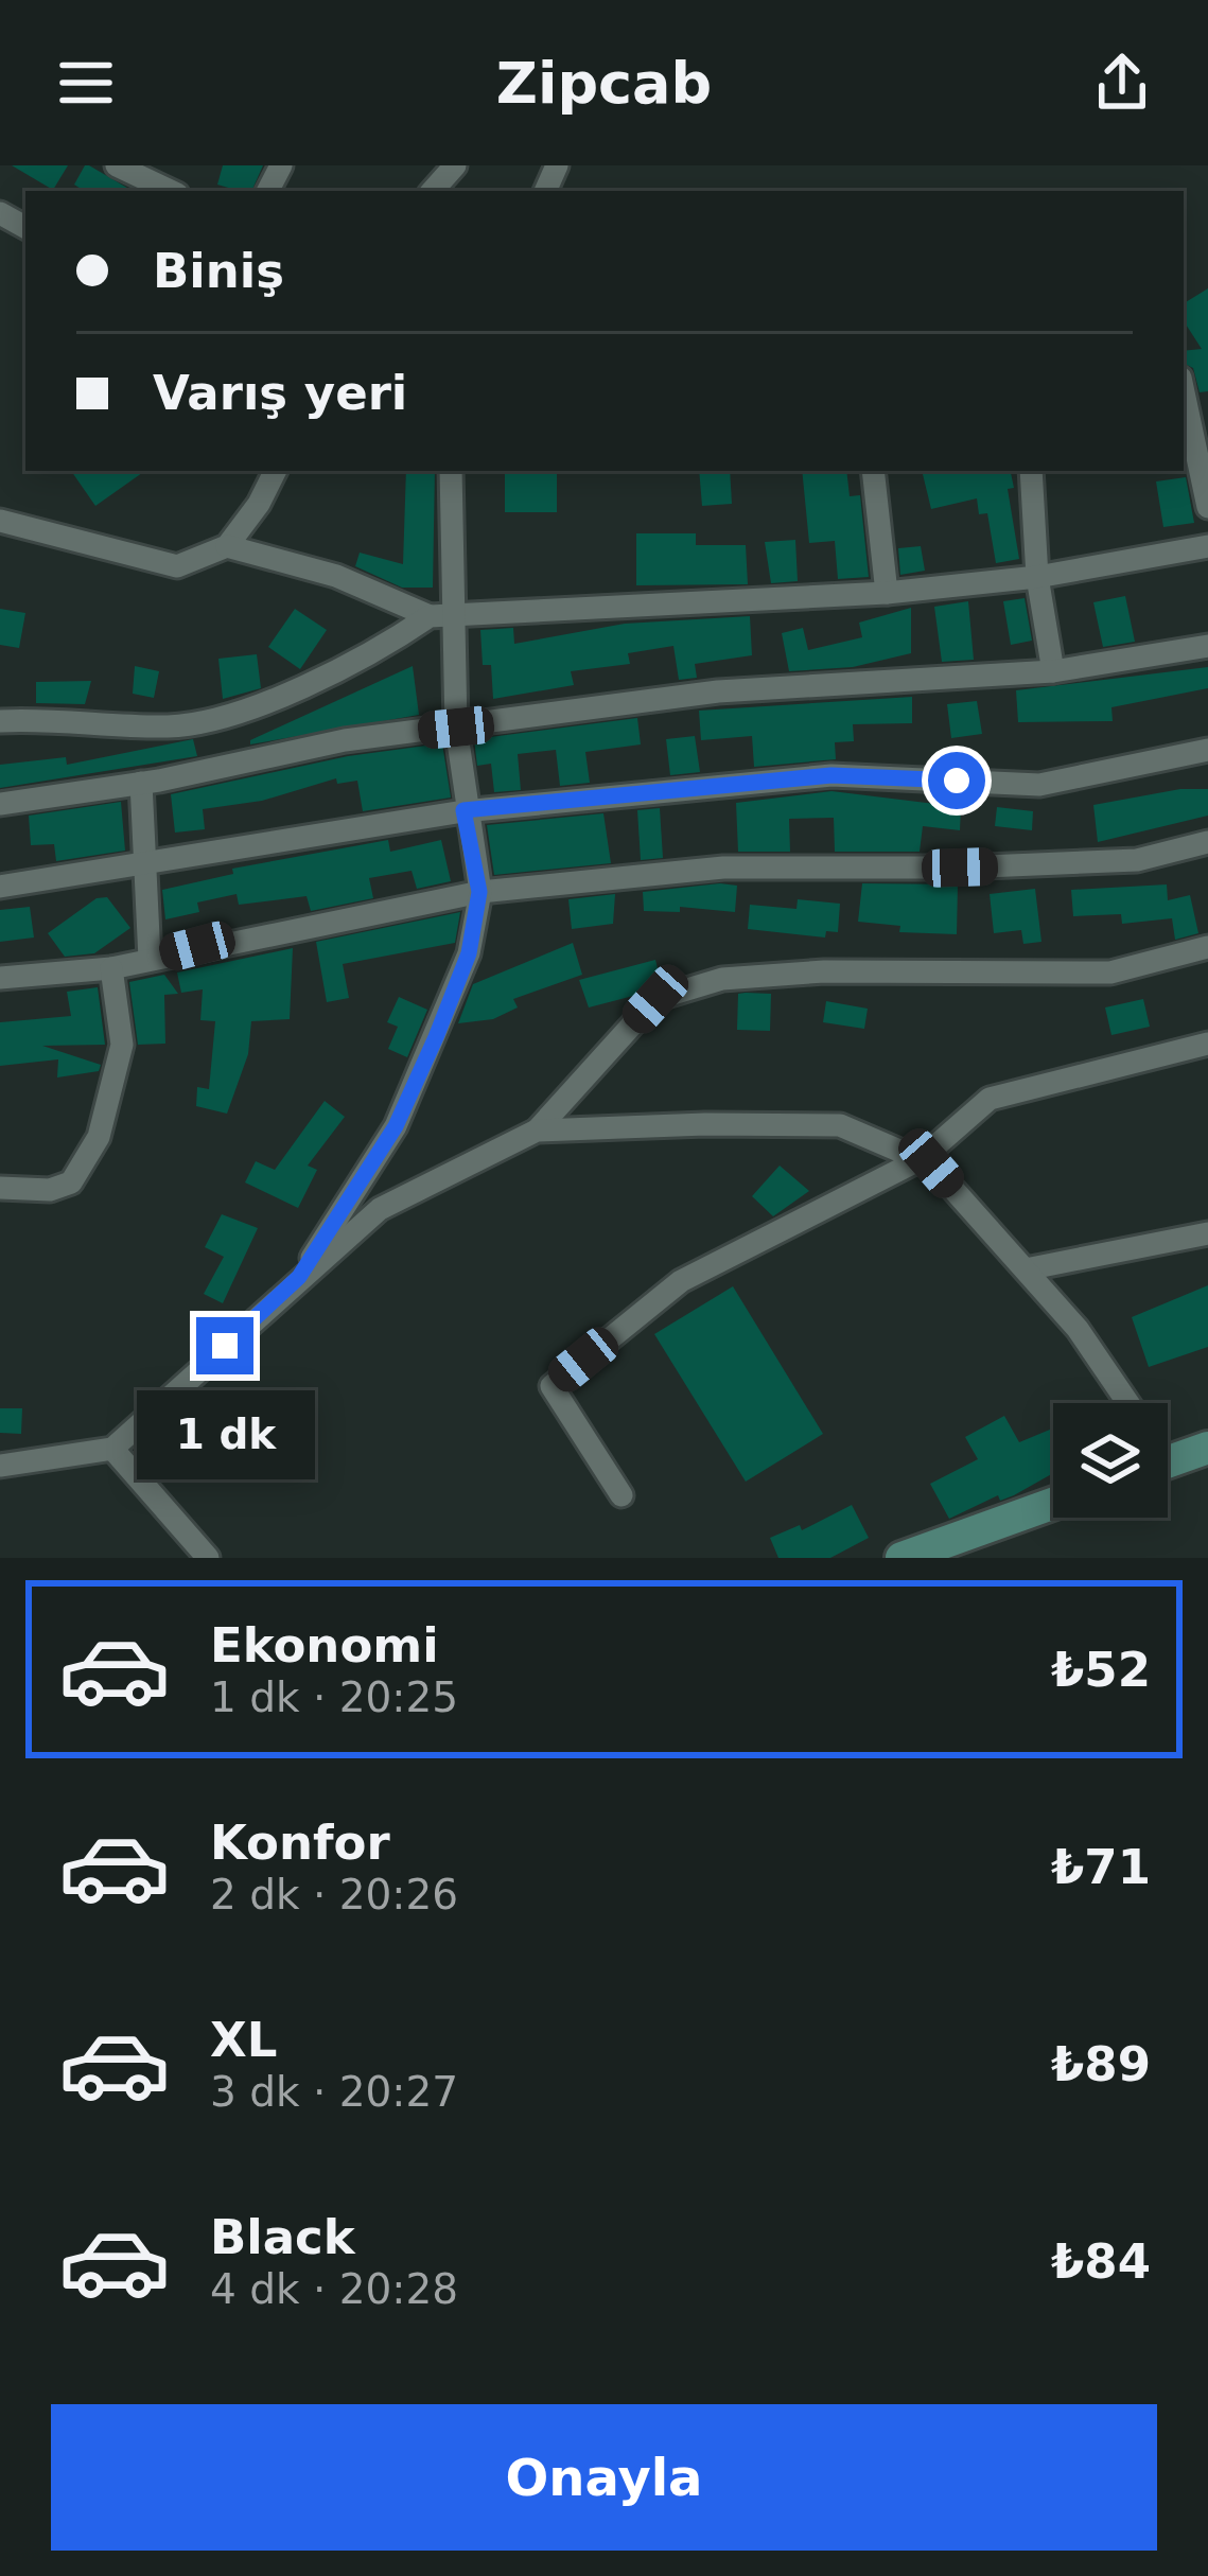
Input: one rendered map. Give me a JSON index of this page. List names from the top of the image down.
{
  "page": {
    "header": "Zipcab",
    "banner": ["Biniş", "Varış yeri"],
    "bubble": "1 dk",
    "list": [
      {
        "name": "Ekonomi",
        "note": "1 dk · 20:25",
        "value": "₺52"
      },
      {
        "name": "Konfor",
        "note": "2 dk · 20:26",
        "value": "₺71"
      },
      {
        "name": "XL",
        "note": "3 dk · 20:27",
        "value": "₺89"
      },
      {
        "name": "Black",
        "note": "4 dk · 20:28",
        "value": "₺84"
      }
    ],
    "buttons": "Onayla"
  }
}
